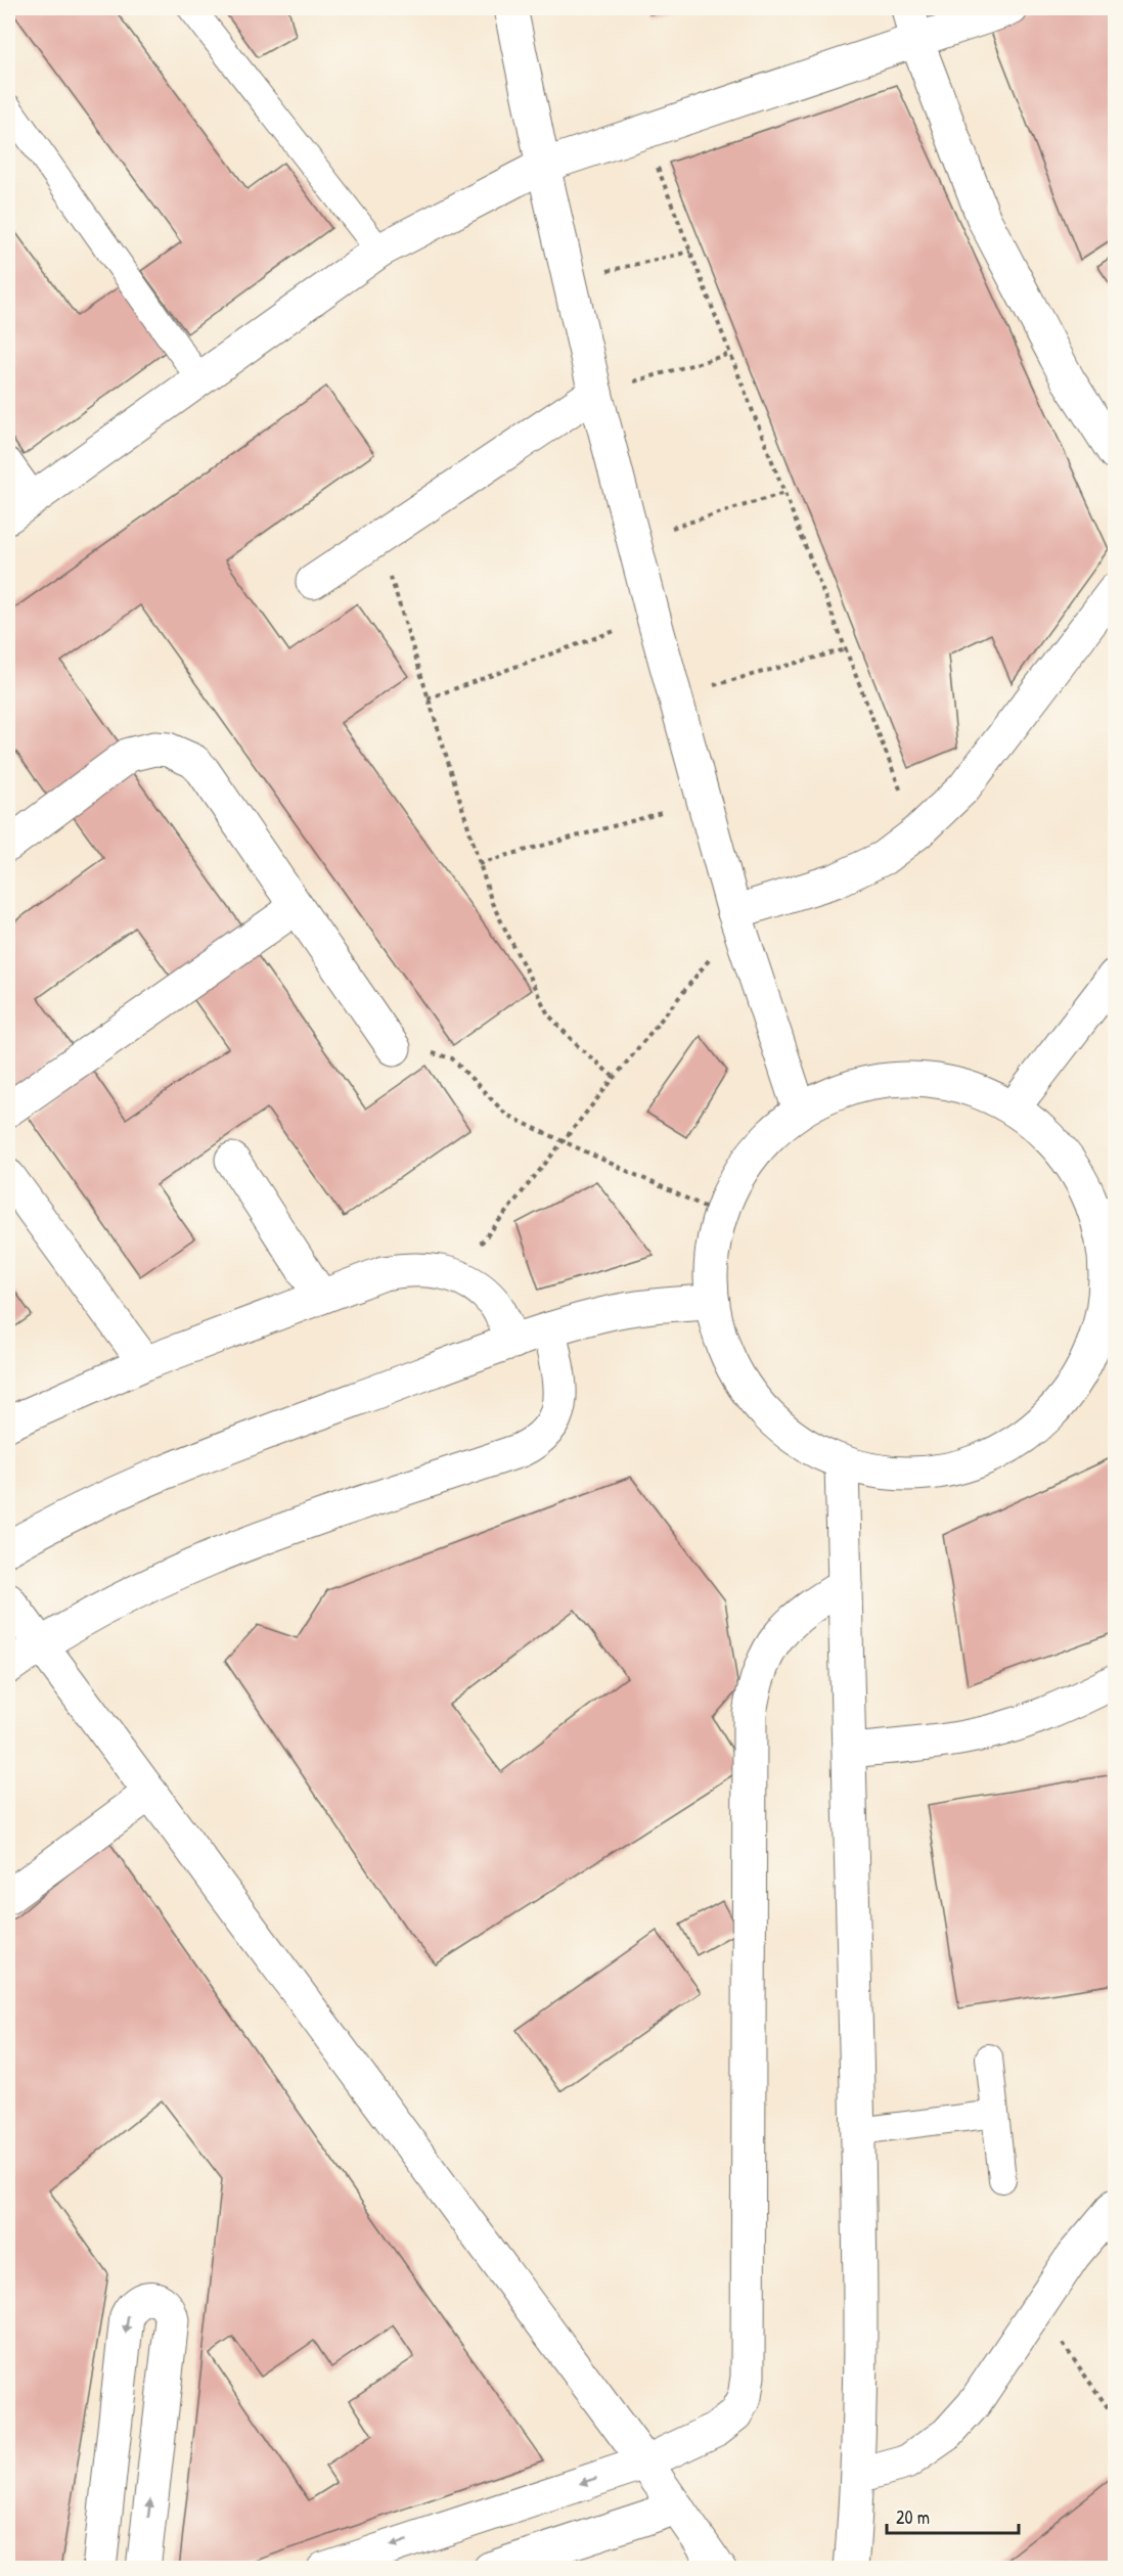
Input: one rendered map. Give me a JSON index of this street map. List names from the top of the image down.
{
  "scale_bar": "20 m"
}
